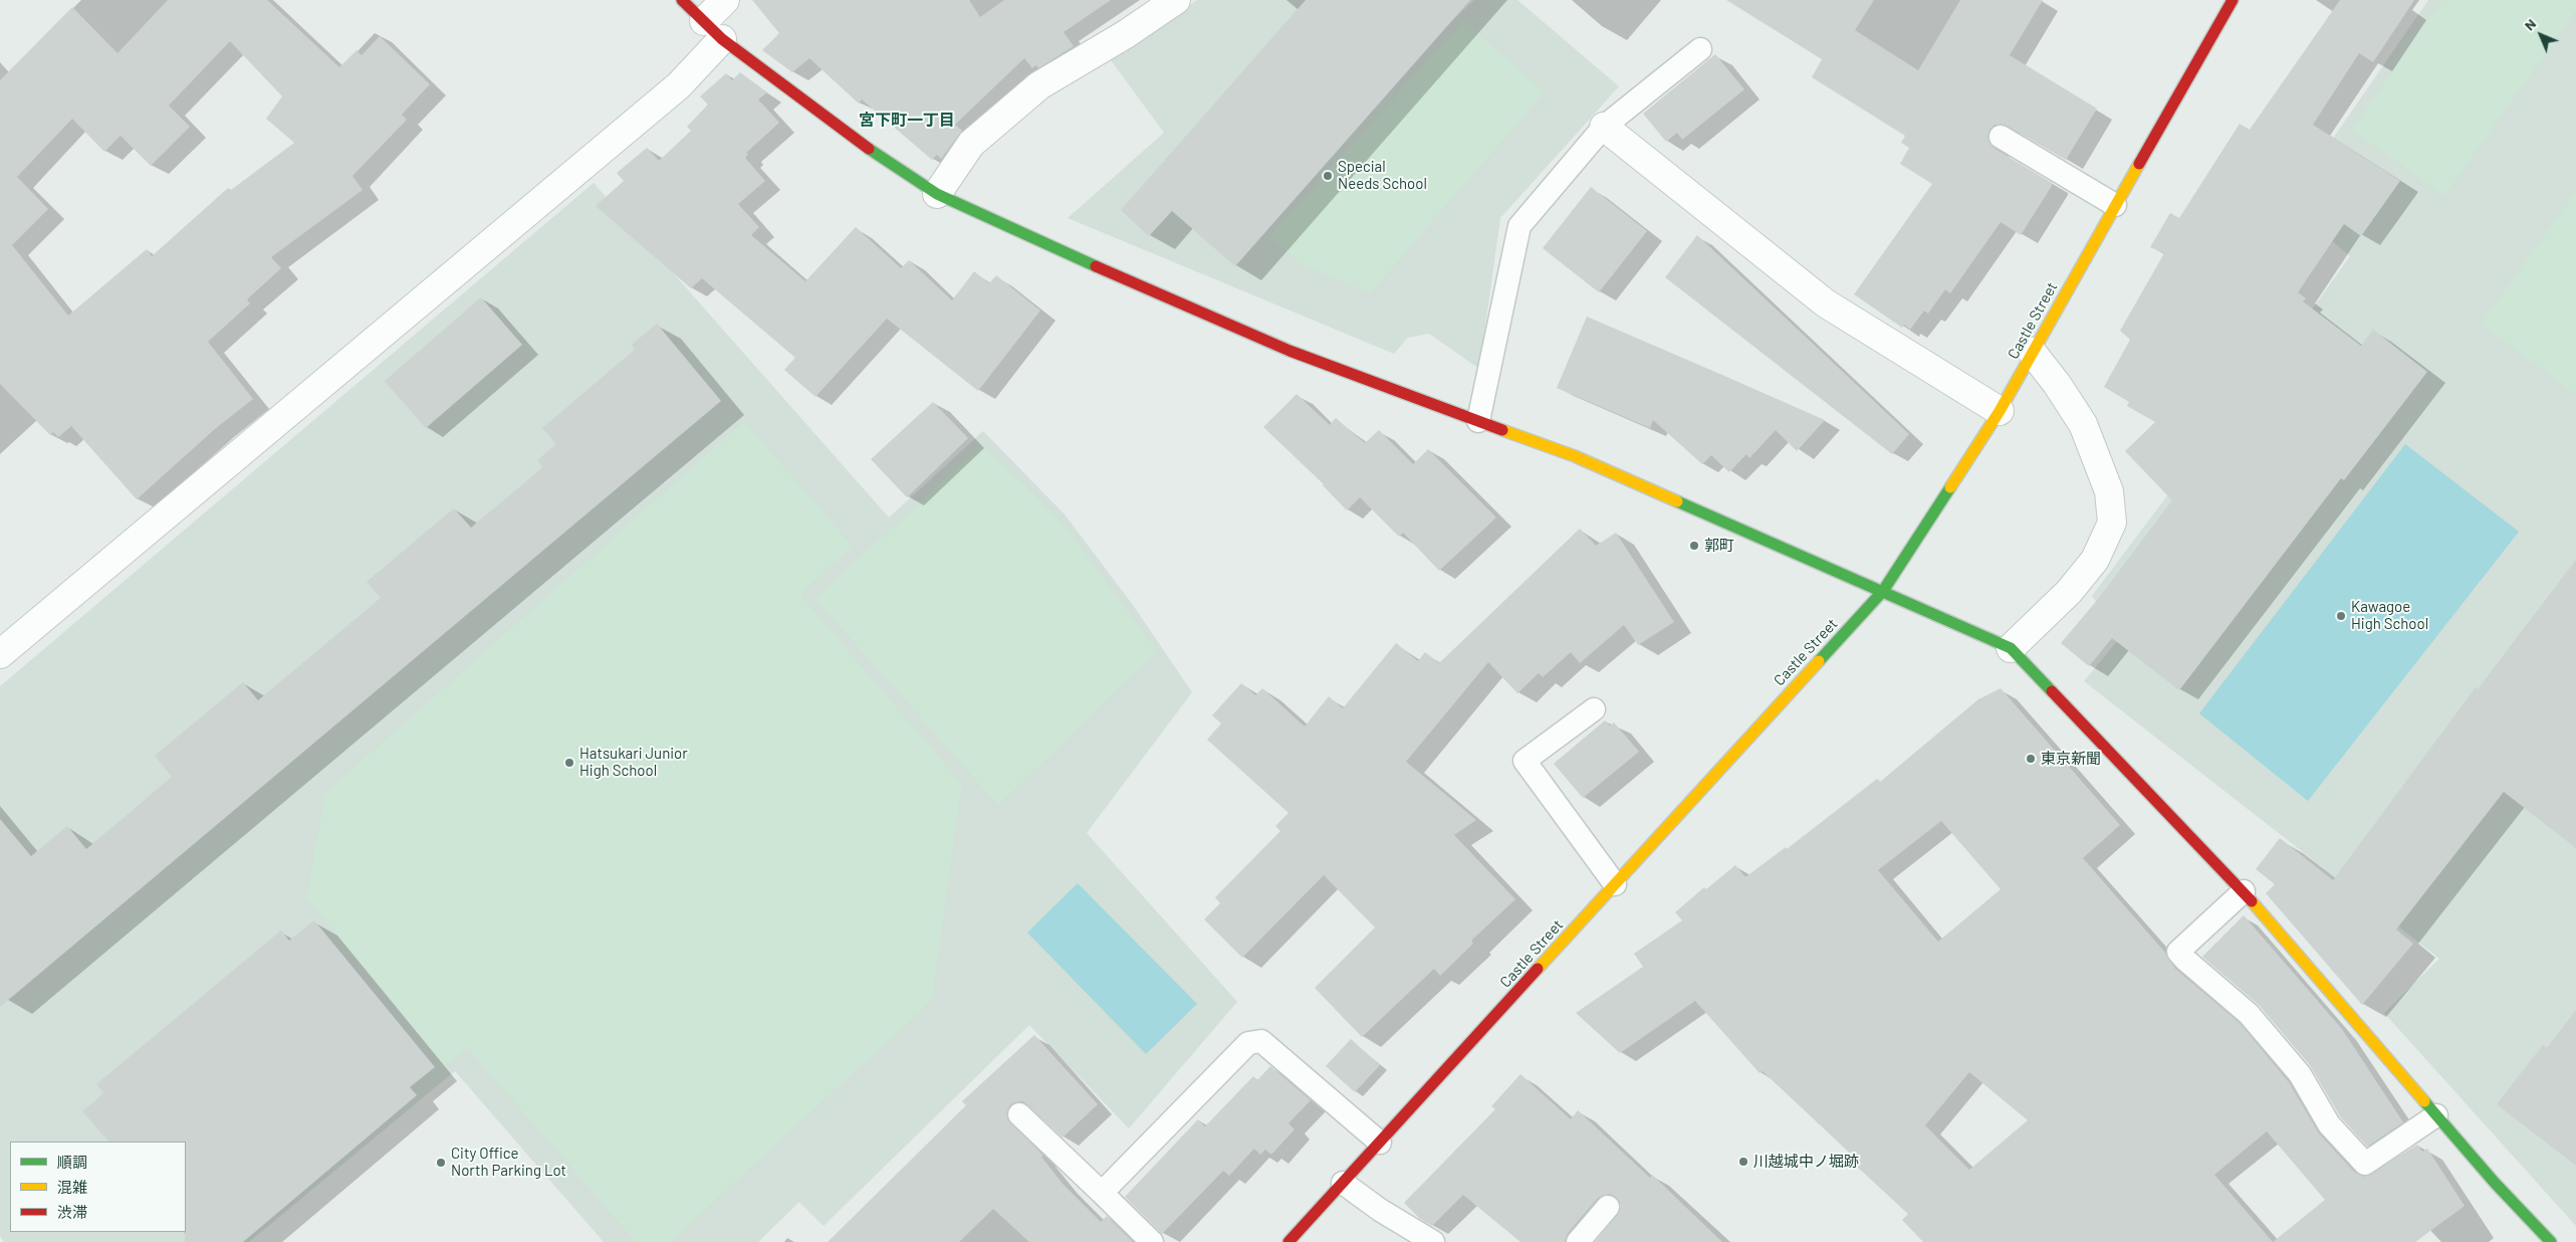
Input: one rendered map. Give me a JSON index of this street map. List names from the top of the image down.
{
  "streets": {
    "street": ["Castle Street"]
  },
  "districts": ["宮下町一丁目"],
  "places": [
    "Special Needs School",
    "郭町",
    "Kawagoe High School",
    "東京新聞",
    "Hatsukari Junior High School",
    "川越城中ノ堀跡",
    "City Office North Parking Lot"
  ],
  "legend": ["順調", "混雑", "渋滞"],
  "north": "top left"
}
